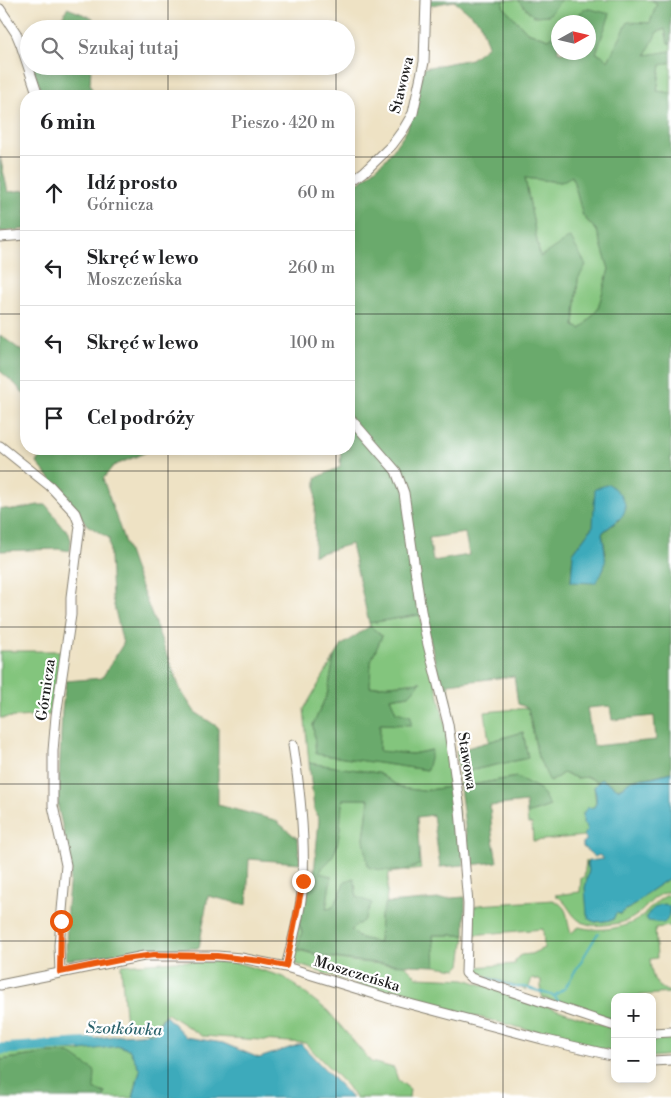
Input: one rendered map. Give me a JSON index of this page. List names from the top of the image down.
{
  "streets": {
    "street": ["Stawowa", "Górnicza", "Moszczeńska"]
  },
  "crossings": [
    ["Górnicza", "Moszczeńska"]
  ],
  "water": ["Szotkówka"],
  "north": "right",
  "page": {
    "search": "Szukaj tutaj",
    "heading": ["6 min", "Pieszo · 420 m"],
    "list": [
      ["Idź prosto", "Górnicza", "60 m"],
      ["Skręć w lewo", "Moszczeńska", "260 m"],
      ["Skręć w lewo", "100 m"],
      "Cel podróży"
    ],
    "map_buttons": ["+", "−"]
  }
}
